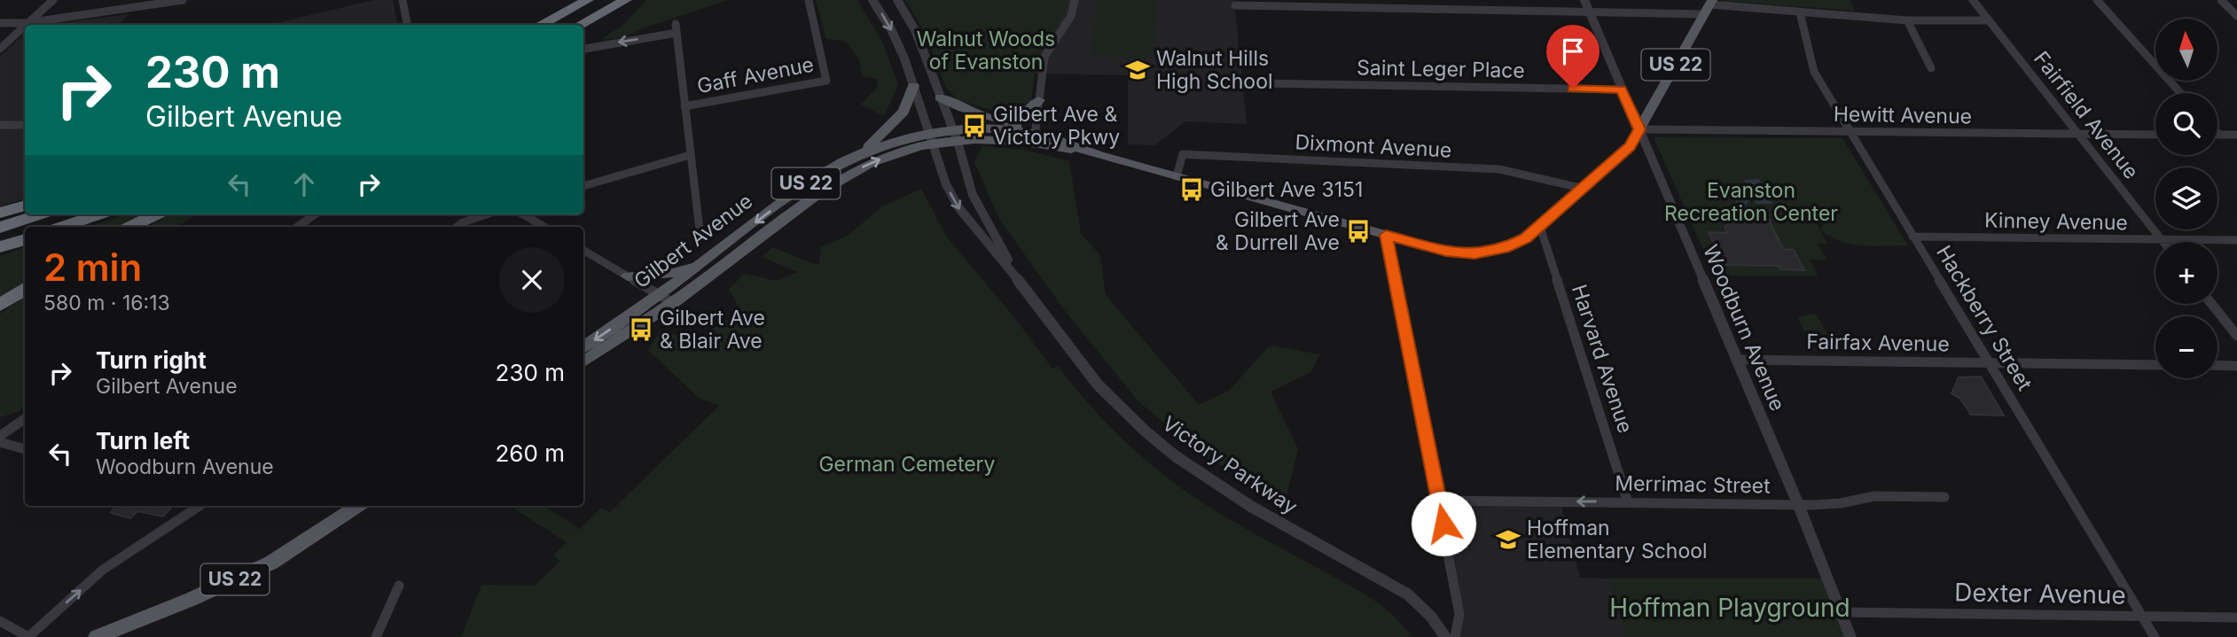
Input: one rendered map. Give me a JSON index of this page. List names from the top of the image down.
{
  "streets": {
    "main road": ["US 22", "Gilbert Avenue"],
    "street": [
      "Saint Leger Place",
      "Gaff Avenue",
      "Hewitt Avenue",
      "Fairfield Avenue",
      "Dixmont Avenue",
      "Kinney Avenue",
      "Hackberry Street",
      "Woodburn Avenue",
      "Fairfax Avenue",
      "Harvard Avenue",
      "Victory Parkway",
      "Merrimac Street",
      "Dexter Avenue"
    ]
  },
  "crossings": [
    ["US 22", "Hewitt Avenue"],
    ["US 22", "Gilbert Avenue"],
    ["US 22", "Woodburn Avenue"],
    ["Saint Leger Place", "Woodburn Avenue"],
    ["Hewitt Avenue", "Fairfield Avenue"],
    ["Hewitt Avenue", "Gilbert Avenue"],
    ["Hewitt Avenue", "Hackberry Street"],
    ["Hewitt Avenue", "Woodburn Avenue"],
    ["Fairfield Avenue", "Kinney Avenue"],
    ["Dixmont Avenue", "Gilbert Avenue"],
    ["Kinney Avenue", "Hackberry Street"],
    ["Gilbert Avenue", "Woodburn Avenue"],
    ["Gilbert Avenue", "Harvard Avenue"],
    ["Gilbert Avenue", "Victory Parkway"],
    ["Hackberry Street", "Fairfax Avenue"],
    ["Hackberry Street", "Dexter Avenue"],
    ["Woodburn Avenue", "Fairfax Avenue"],
    ["Woodburn Avenue", "Merrimac Street"],
    ["Woodburn Avenue", "Dexter Avenue"],
    ["Harvard Avenue", "Merrimac Street"]
  ],
  "one_way": ["Merrimac Street"],
  "parks": [
    "Walnut Woods of Evanston",
    "Evanston Recreation Center",
    "German Cemetery",
    "Hoffman Playground"
  ],
  "places": {
    "school or university": ["Walnut Hills High School", "Hoffman Elementary School"],
    "bus stop": [
      "Gilbert Ave & Victory Pkwy",
      "Gilbert Ave 3151",
      "Gilbert Ave & Durrell Ave",
      "Gilbert Ave & Blair Ave"
    ]
  },
  "north": "top",
  "page": {
    "map_buttons": ["+", "−"],
    "turn": ["230 m", "Gilbert Avenue"],
    "heading": ["2 min", "580 m · 16:13"],
    "list": [
      {
        "name": "Turn right",
        "note": "Gilbert Avenue",
        "value": "230 m"
      },
      {
        "name": "Turn left",
        "note": "Woodburn Avenue",
        "value": "260 m"
      }
    ]
  }
}
